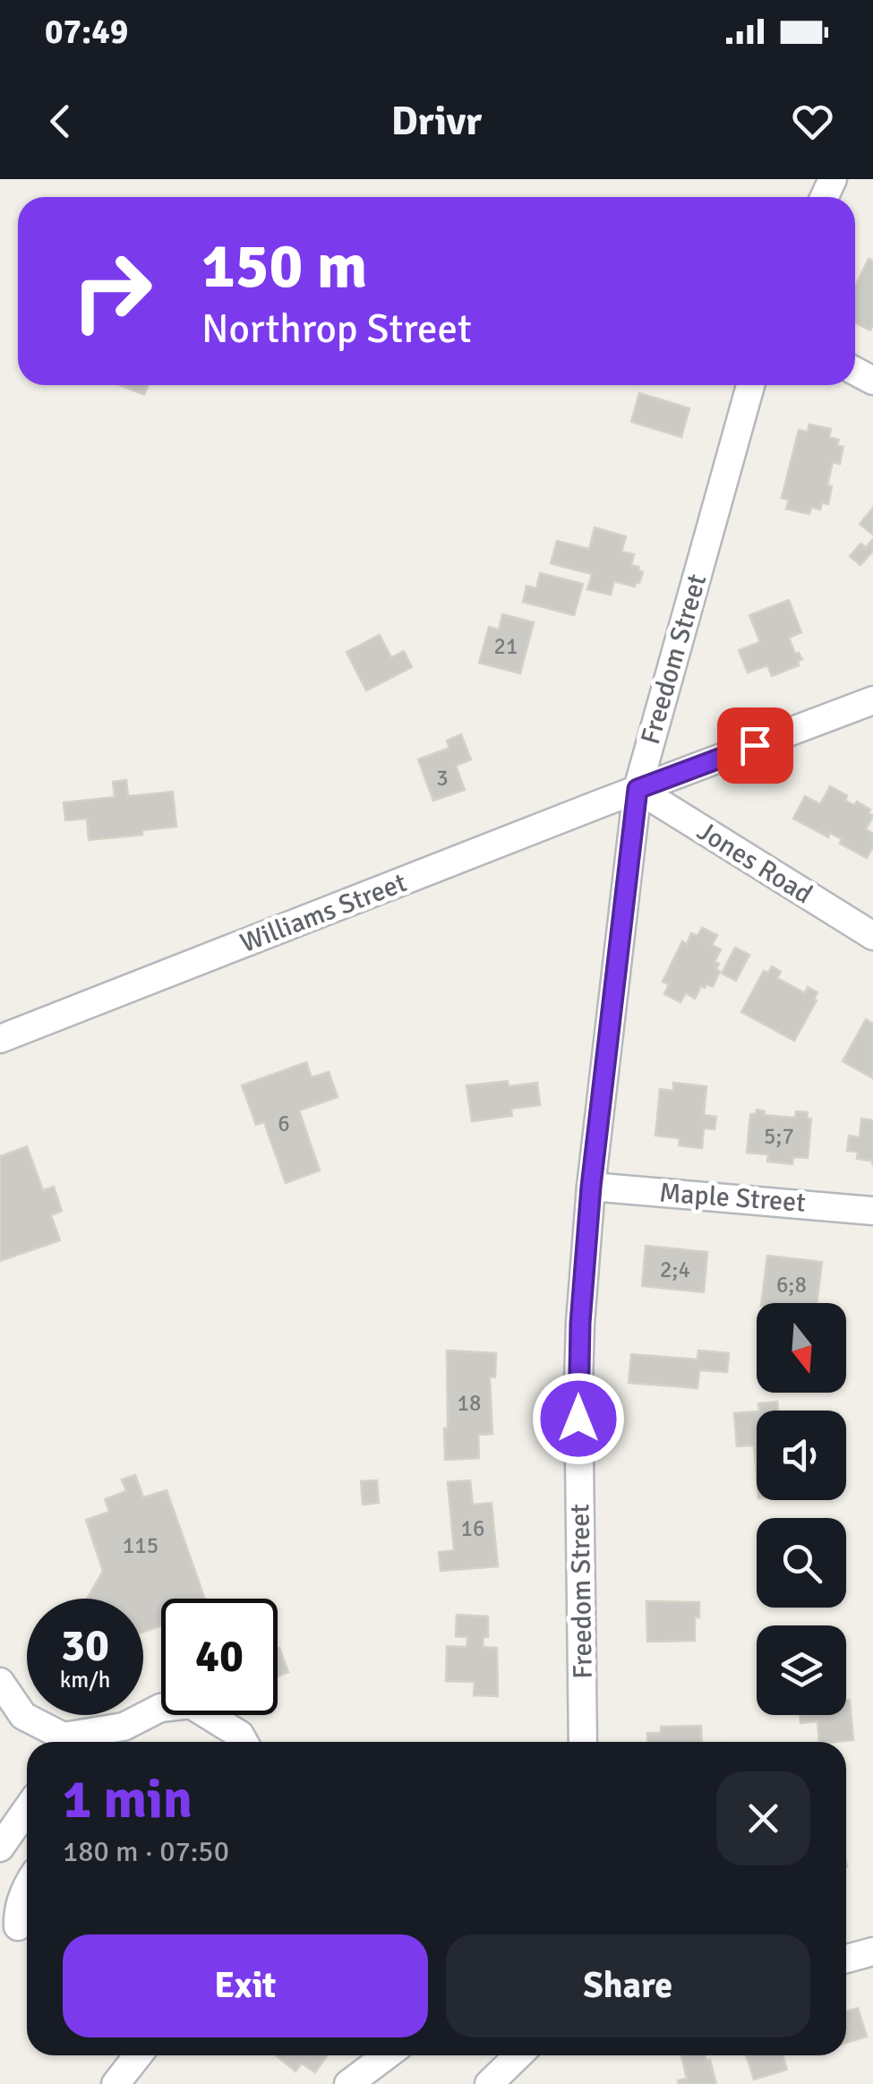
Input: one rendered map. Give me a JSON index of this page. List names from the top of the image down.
{
  "streets": {
    "street": [
      "Freedom Street",
      "Jones Road",
      "Williams Street",
      "Maple Street"
    ]
  },
  "crossings": [
    ["Freedom Street", "Jones Road"],
    ["Freedom Street", "Williams Street"],
    ["Freedom Street", "Maple Street"],
    ["Jones Road", "Williams Street"]
  ],
  "house_numbers": [
    "21",
    "3",
    "6",
    "5;7",
    "2;4",
    "6;8",
    "18",
    "16",
    "115"
  ],
  "north": "bottom",
  "page": {
    "status": "07:49",
    "header": "Drivr",
    "turn": ["150 m", "Northrop Street"],
    "speed": "30 km/h",
    "limit": "40",
    "heading": ["1 min", "180 m · 07:50"],
    "buttons": ["Exit", "Share"]
  }
}
